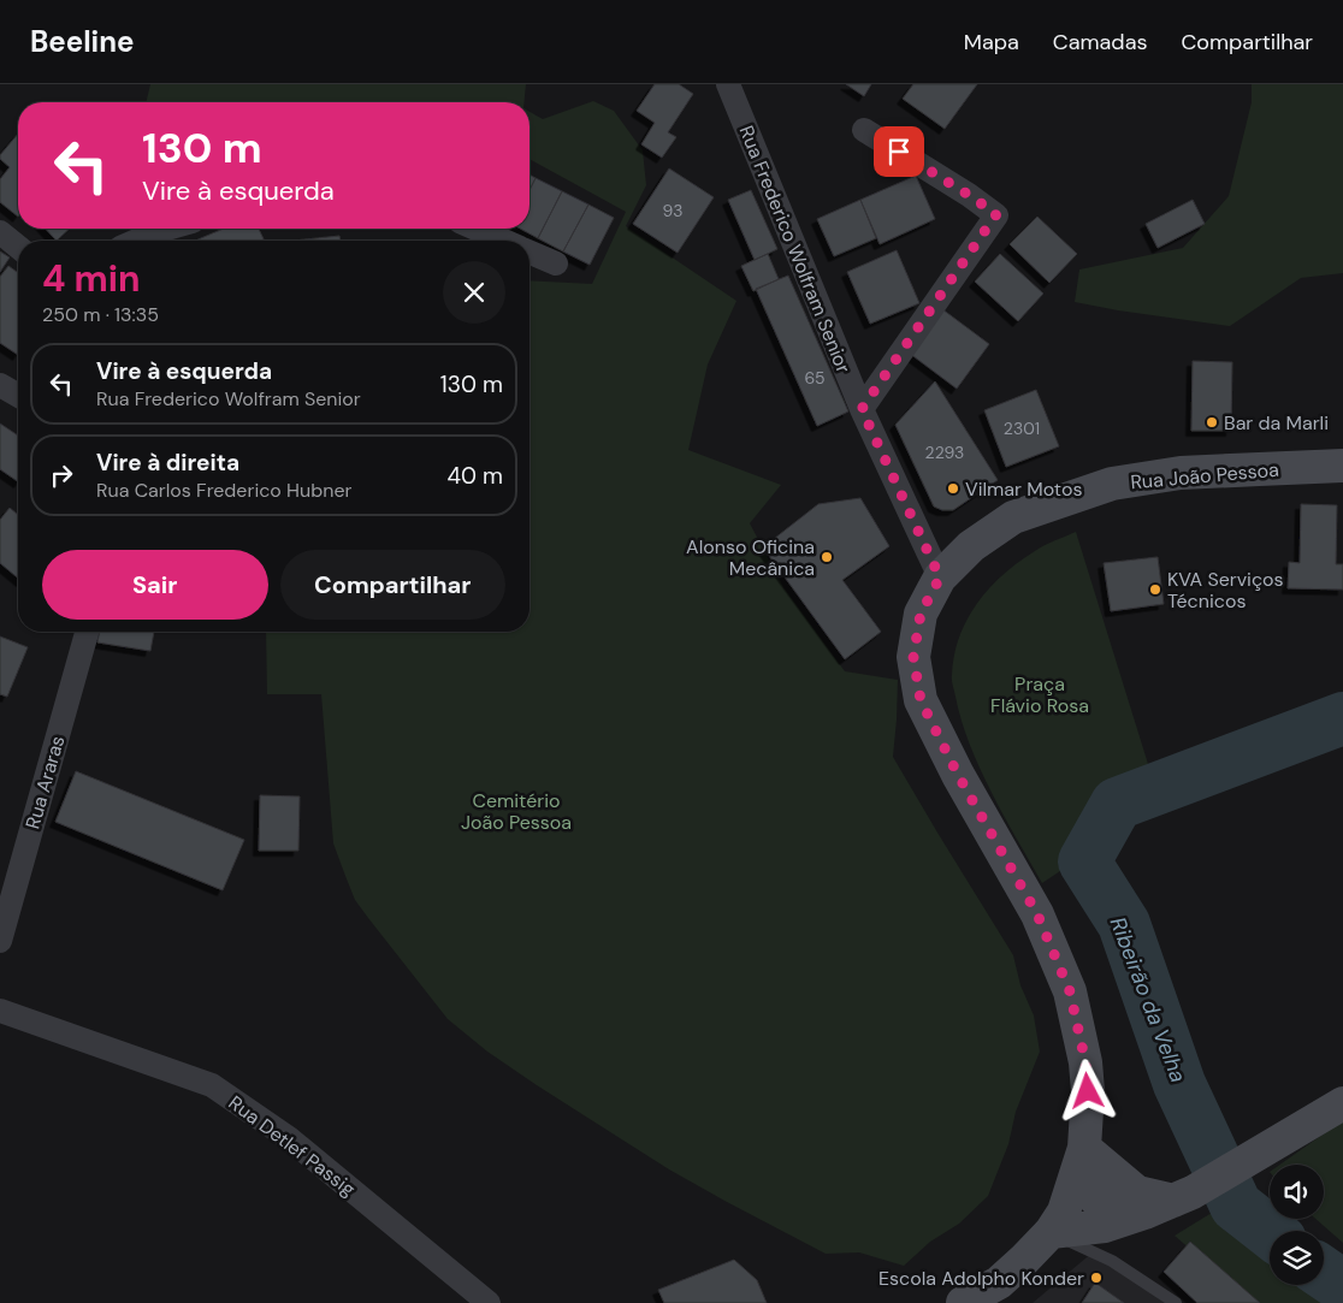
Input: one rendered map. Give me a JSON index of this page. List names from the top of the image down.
{
  "streets": {
    "main road": ["Rua João Pessoa"],
    "street": ["Rua Frederico Wolfram Senior", "Rua Araras", "Rua Detlef Passig"]
  },
  "crossings": [
    ["Rua Frederico Wolfram Senior", "Rua João Pessoa"]
  ],
  "water": ["Ribeirão da Velha"],
  "parks": ["Praça Flávio Rosa", "Cemitério João Pessoa"],
  "places": [
    "Bar da Marli",
    "Vilmar Motos",
    "Alonso Oficina Mecânica",
    "KVA Serviços Técnicos",
    "Escola Adolpho Konder"
  ],
  "house_numbers": [
    "93",
    "65",
    "2301",
    "2293"
  ],
  "page": {
    "header": "Beeline",
    "nav": ["Mapa", "Camadas", "Compartilhar"],
    "turn": ["130 m", "Vire à esquerda"],
    "heading": ["4 min", "250 m · 13:35"],
    "list": [
      {
        "name": "Vire à esquerda",
        "note": "Rua Frederico Wolfram Senior",
        "value": "130 m"
      },
      {
        "name": "Vire à direita",
        "note": "Rua Carlos Frederico Hubner",
        "value": "40 m"
      }
    ],
    "buttons": ["Sair", "Compartilhar"]
  }
}
